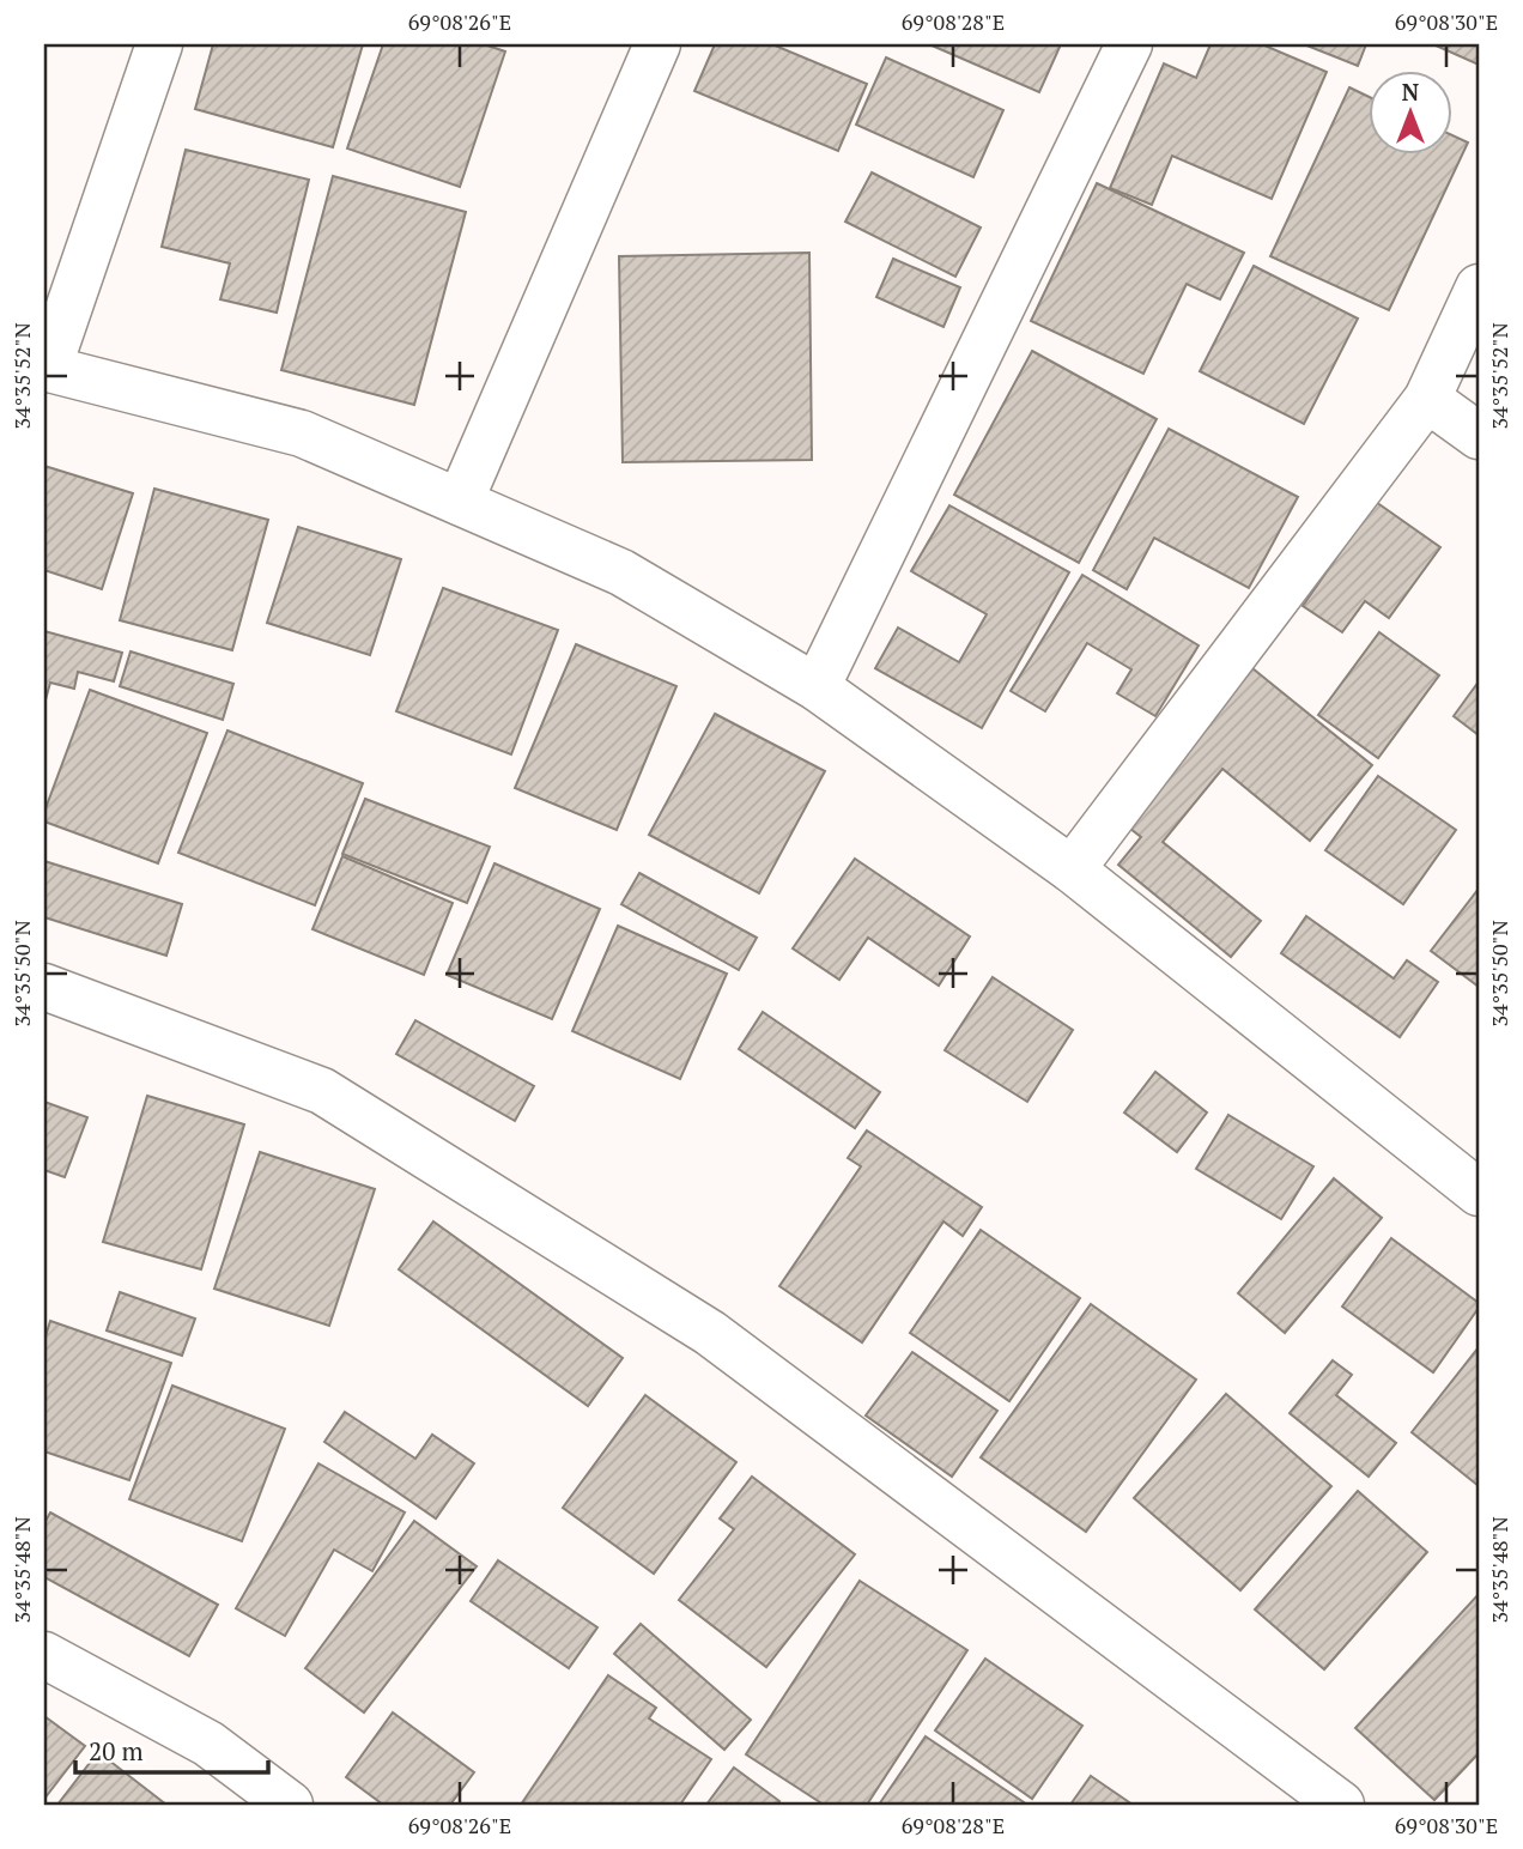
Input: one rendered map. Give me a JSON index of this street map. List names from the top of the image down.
{
  "scale_bar": "20 m",
  "north": "top",
  "coordinates": [
    "69°08'26\"E",
    "69°08'28\"E",
    "69°08'30\"E",
    "34°35'52\"N",
    "34°35'50\"N",
    "34°35'48\"N"
  ]
}
